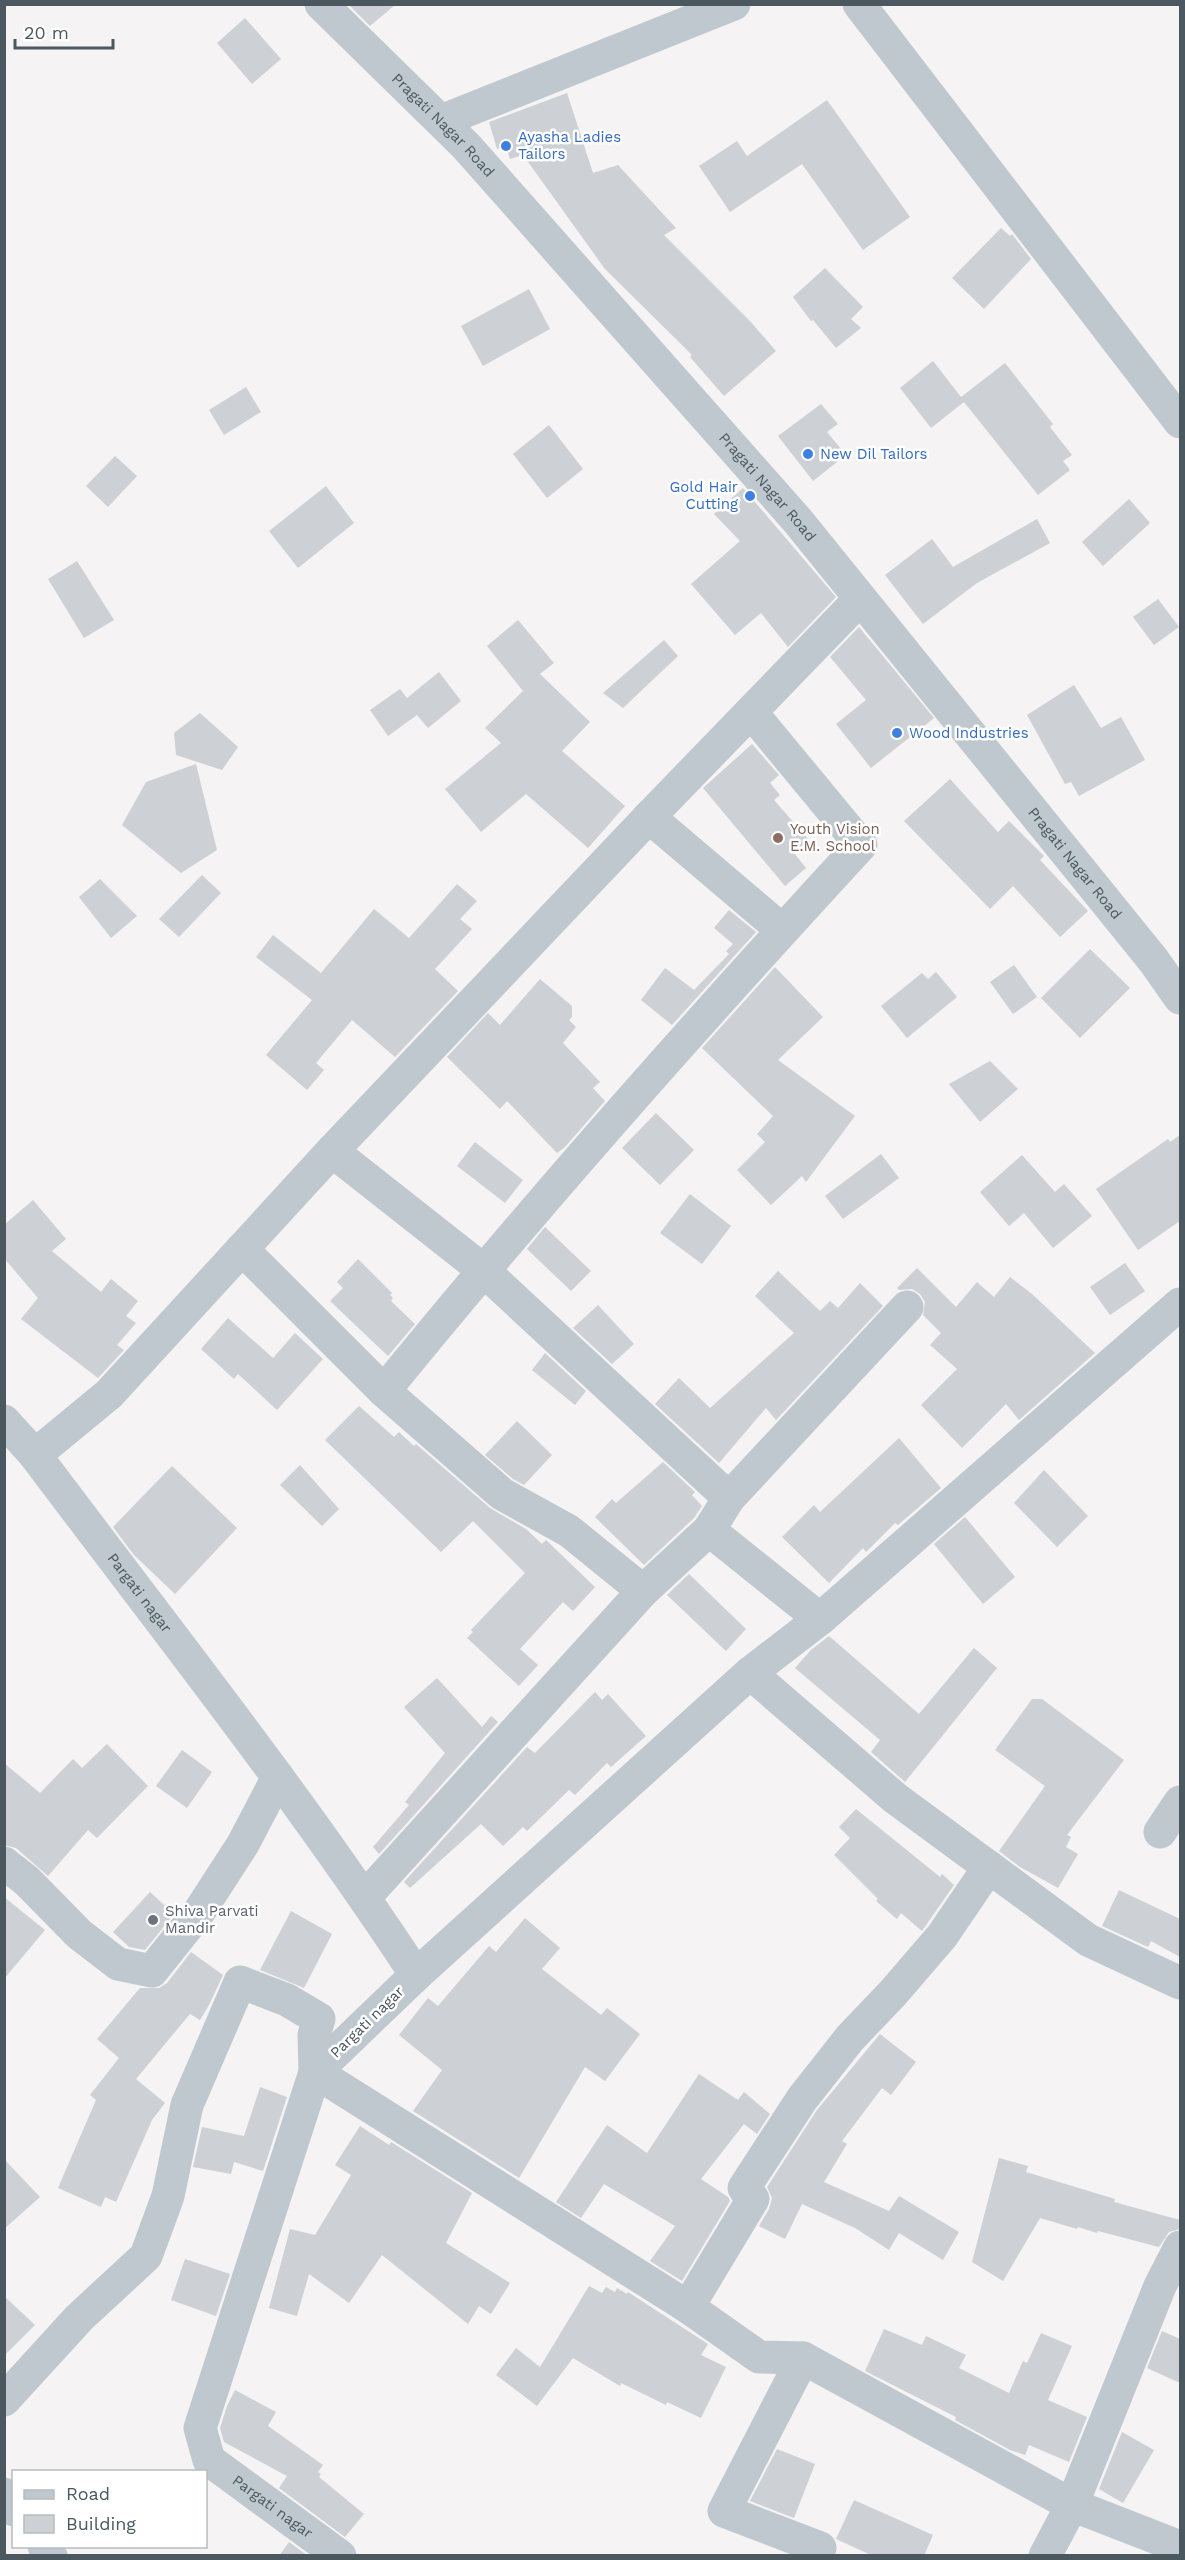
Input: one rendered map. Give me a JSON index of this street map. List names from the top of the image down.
{
  "streets": {
    "street": ["Pragati Nagar Road", "Pargati nagar"]
  },
  "places": [
    "Ayasha Ladies Tailors",
    "New Dil Tailors",
    "Gold Hair Cutting",
    "Wood Industries",
    "Youth Vision E.M. School",
    "Shiva Parvati Mandir"
  ],
  "legend": ["Road", "Building"],
  "scale_bar": "20 m"
}
